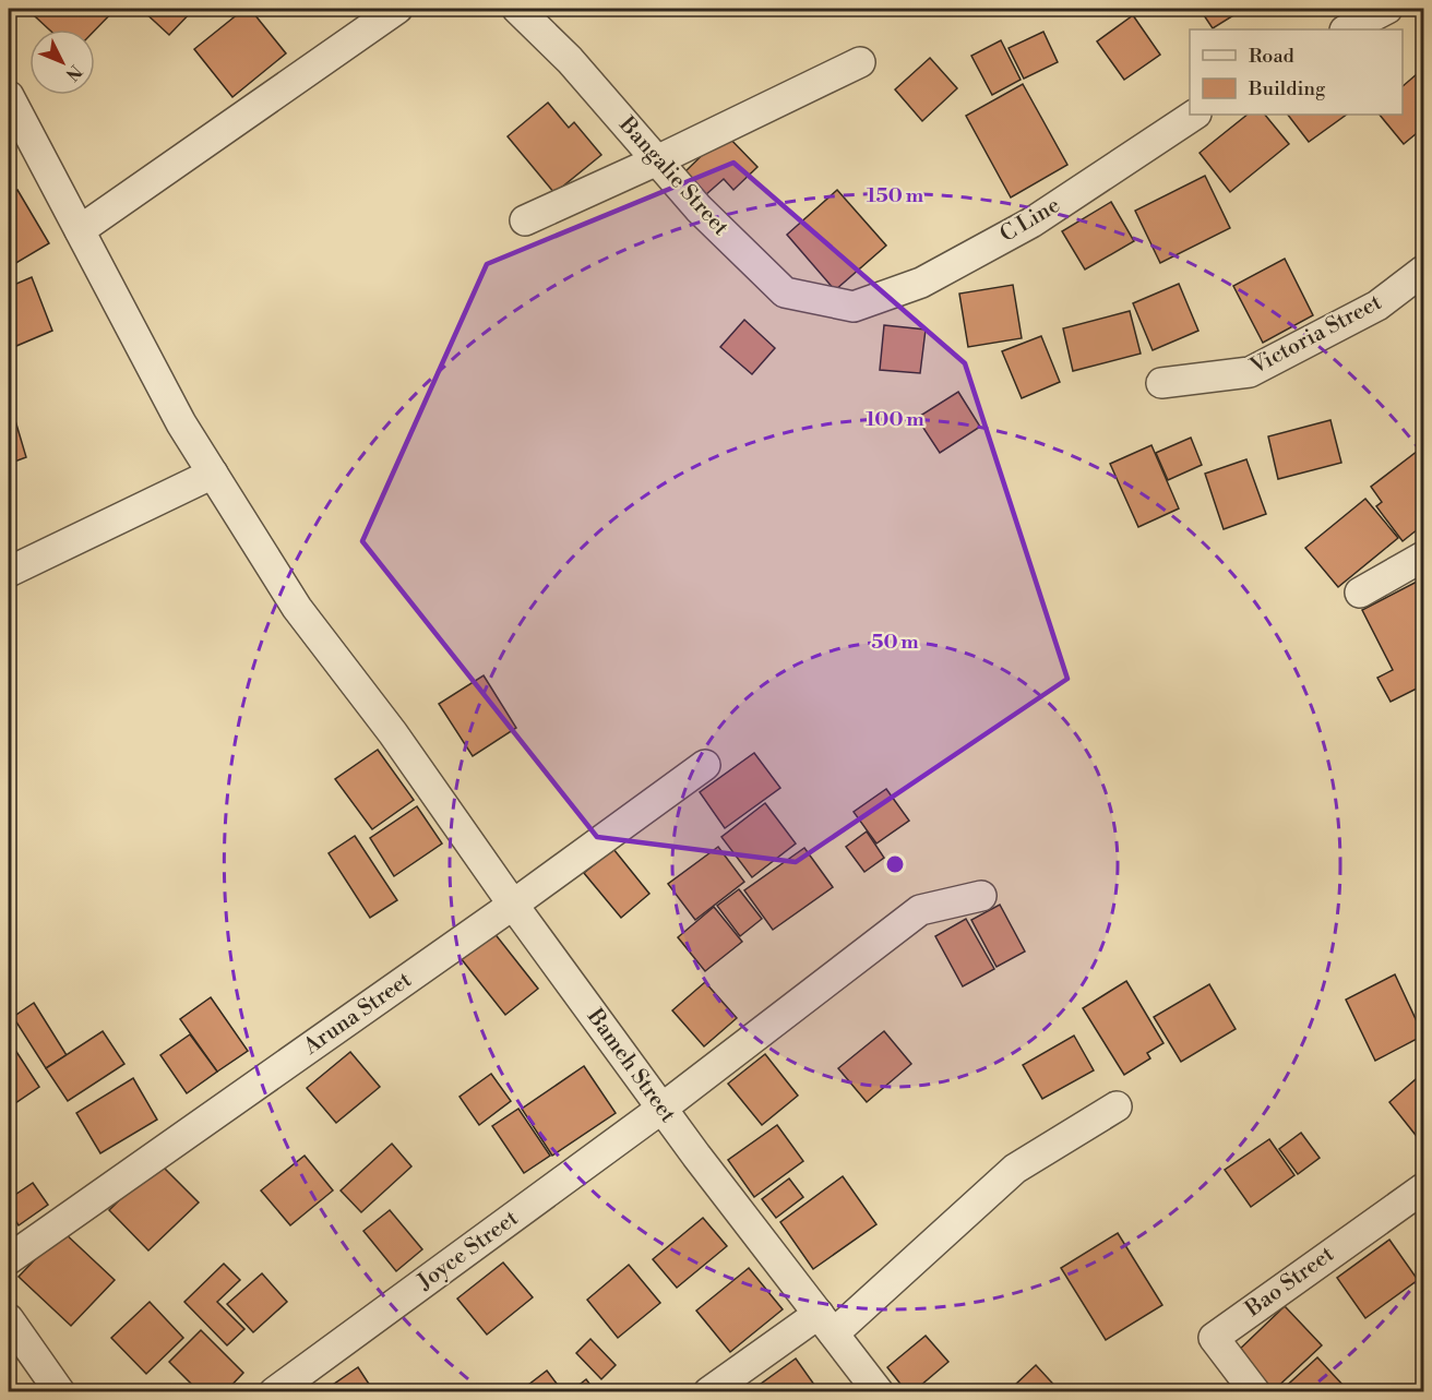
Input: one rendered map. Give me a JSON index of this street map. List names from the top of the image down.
{
  "streets": {
    "street": [
      "Bangalie Street",
      "C Line",
      "Victoria Street",
      "Aruna Street",
      "Bameh Street",
      "Joyce Street",
      "Bao Street"
    ]
  },
  "crossings": [
    ["Bangalie Street", "C Line"],
    ["Aruna Street", "Bameh Street"],
    ["Bameh Street", "Joyce Street"]
  ],
  "legend": ["Road", "Building"],
  "north": "bottom right",
  "rings": ["150 m", "100 m", "50 m"]
}
